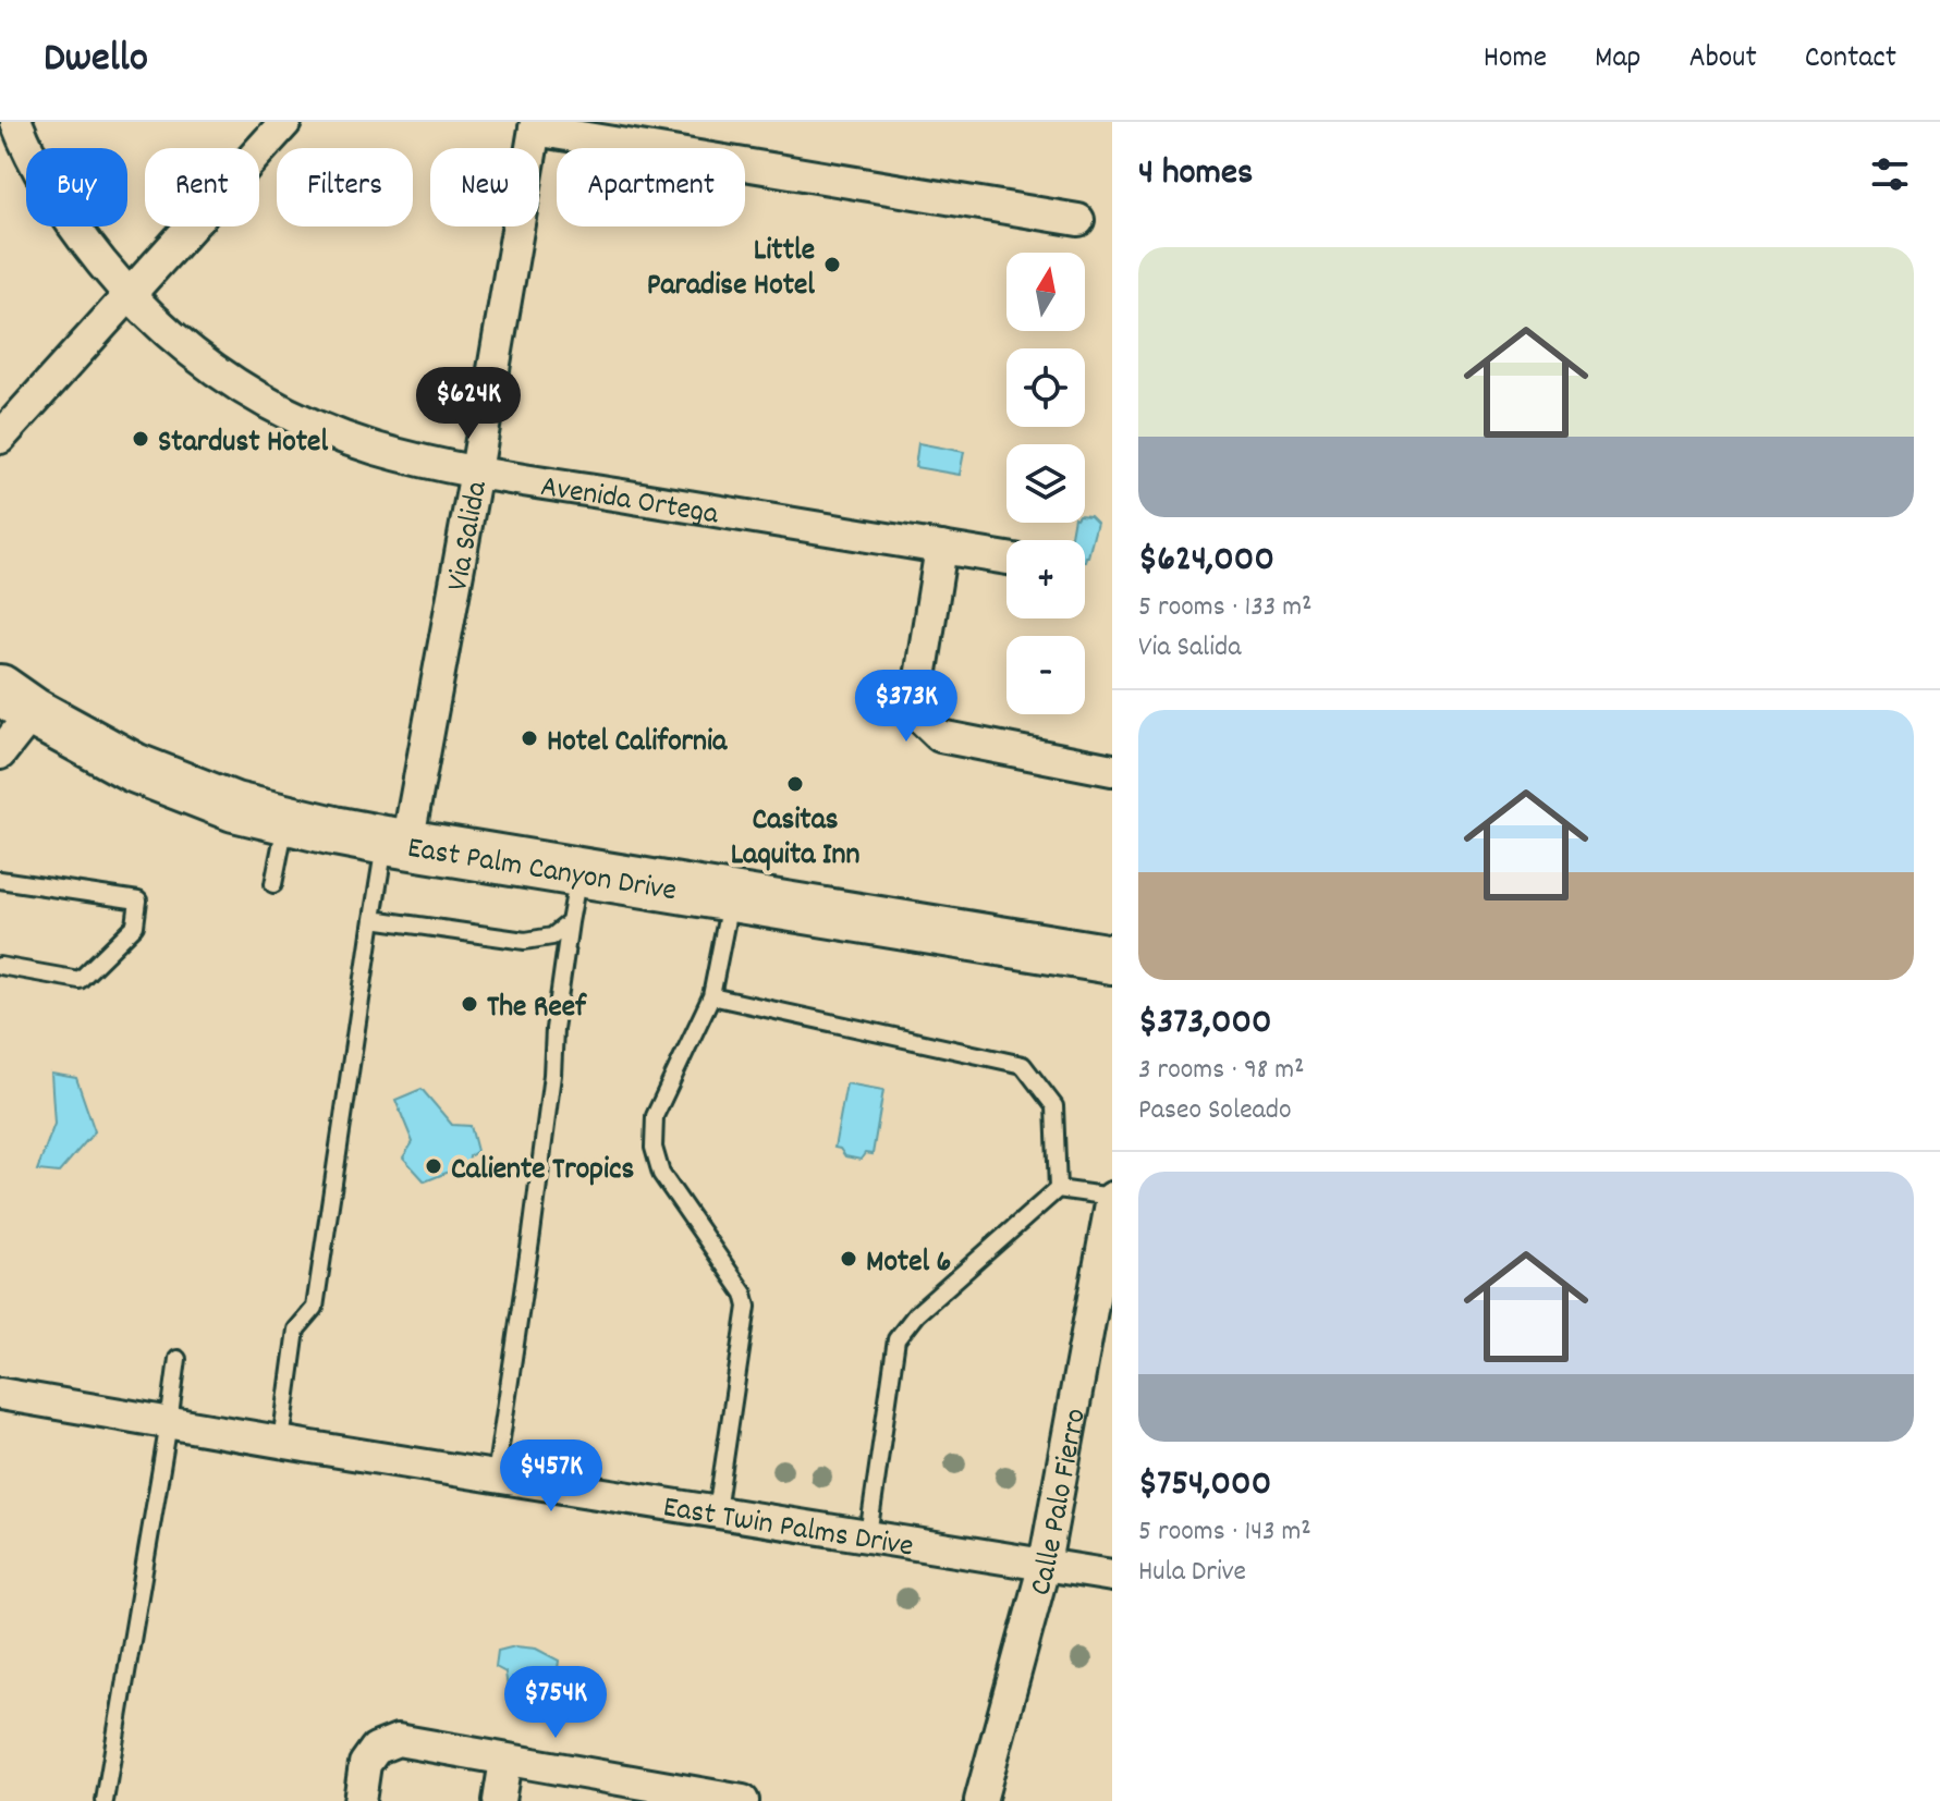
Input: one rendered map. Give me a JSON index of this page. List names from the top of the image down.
{
  "streets": {
    "main road": ["East Palm Canyon Drive"],
    "street": [
      "Avenida Ortega",
      "Via Salida",
      "Calle Palo Fierro",
      "East Twin Palms Drive"
    ]
  },
  "crossings": [
    ["Avenida Ortega", "Via Salida"],
    ["Via Salida", "East Palm Canyon Drive"],
    ["Calle Palo Fierro", "East Twin Palms Drive"]
  ],
  "places": [
    "Little Paradise Hotel",
    "Stardust Hotel",
    "Hotel California",
    "Casitas Laquita Inn",
    "The Reef",
    "Caliente Tropics",
    "Motel 6"
  ],
  "north": "top",
  "page": {
    "header": "Dwello",
    "nav": [
      "Home",
      "Map",
      "About",
      "Contact"
    ],
    "heading": "4 homes",
    "chip": [
      "Buy",
      "Rent",
      "Filters",
      "New",
      "Apartment"
    ],
    "list": [
      {
        "name": "$624,000",
        "note": "5 rooms · 133 m² · Via Salida"
      },
      {
        "name": "$373,000",
        "note": "3 rooms · 98 m² · Paseo Soleado"
      },
      {
        "name": "$754,000",
        "note": "5 rooms · 143 m² · Hula Drive"
      }
    ],
    "map_buttons": ["+", "−"],
    "price": [
      "$624K",
      "$373K",
      "$457K",
      "$754K"
    ]
  }
}
